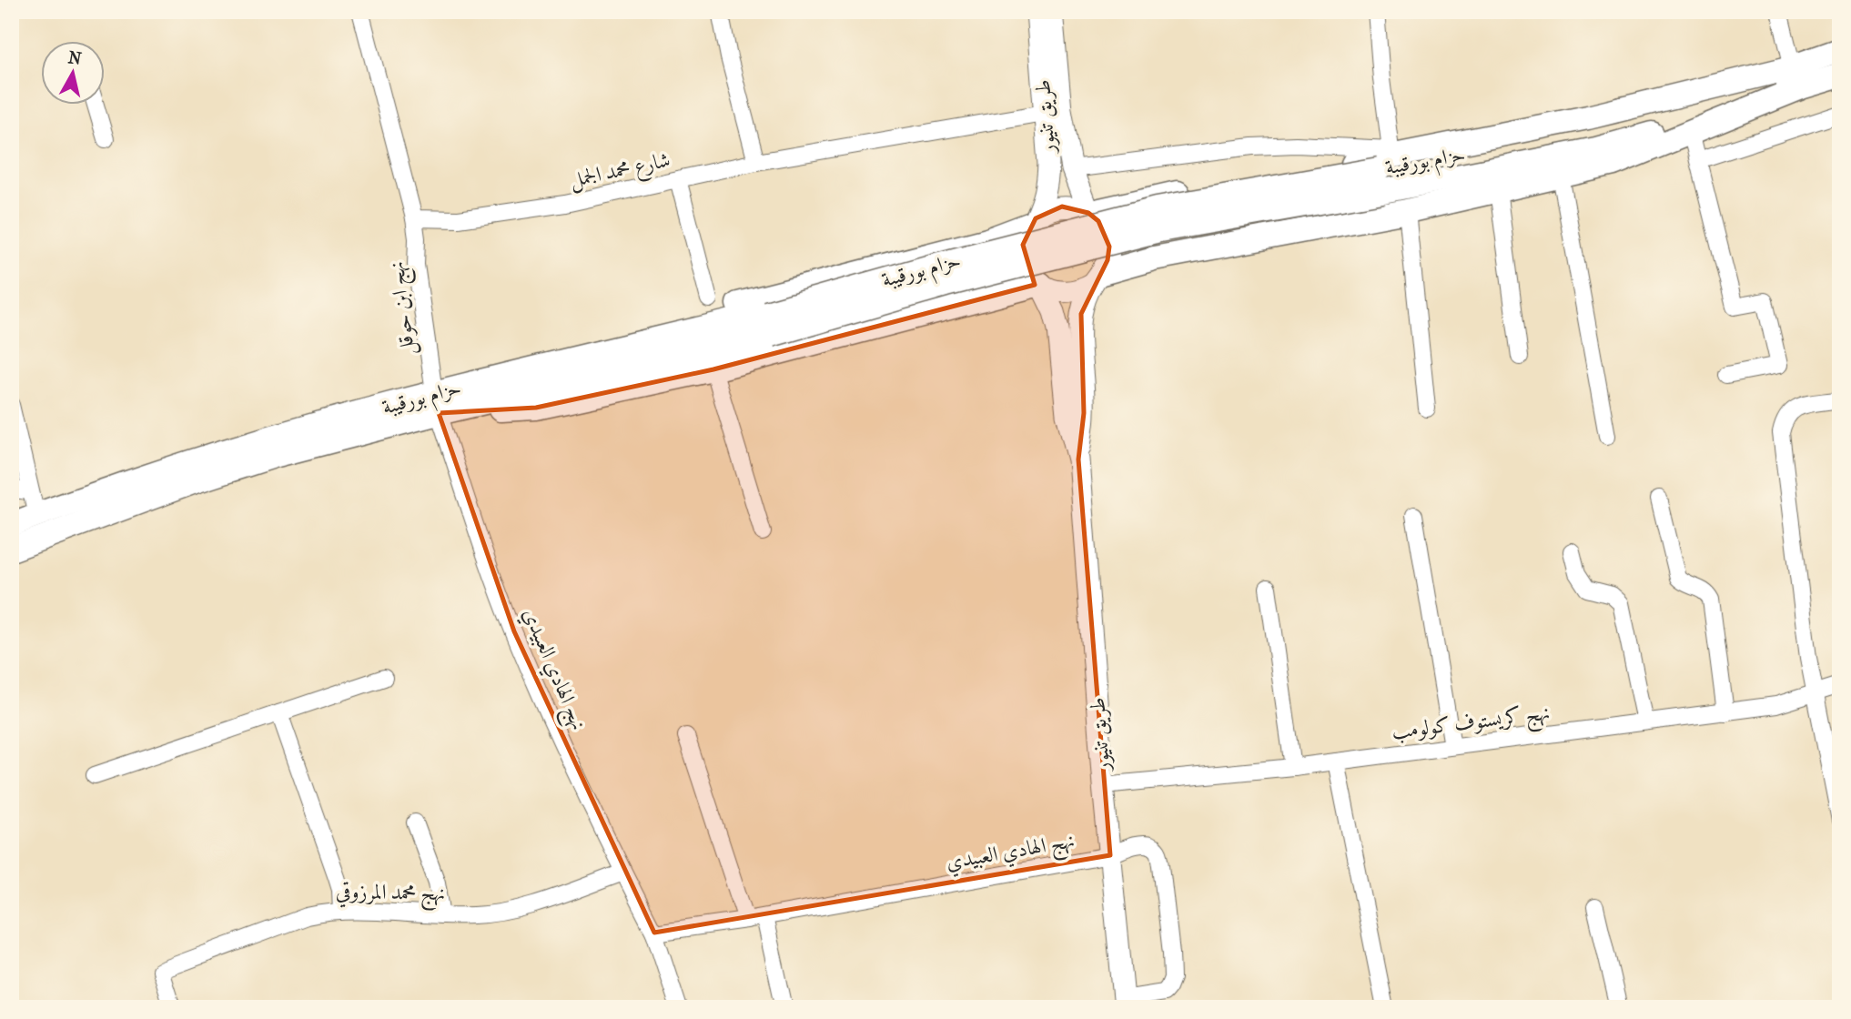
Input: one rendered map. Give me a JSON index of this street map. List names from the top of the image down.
{
  "streets": {
    "highway": ["حزام بورقيبة"],
    "main road": ["طريق تنيور"],
    "street": [
      "شارع محمد الجمل",
      "نهج ابن حوقل",
      "نهج الهادي العبيدي",
      "نهج كريستوف كولومب",
      "نهج محمد المرزوقي"
    ]
  },
  "crossings": [
    ["طريق تنيور", "شارع محمد الجمل"],
    ["طريق تنيور", "نهج الهادي العبيدي"],
    ["طريق تنيور", "نهج كريستوف كولومب"],
    ["حزام بورقيبة", "نهج ابن حوقل"],
    ["حزام بورقيبة", "نهج الهادي العبيدي"],
    ["شارع محمد الجمل", "نهج ابن حوقل"],
    ["نهج ابن حوقل", "نهج الهادي العبيدي"],
    ["نهج الهادي العبيدي", "نهج محمد المرزوقي"]
  ],
  "north": "top"
}
